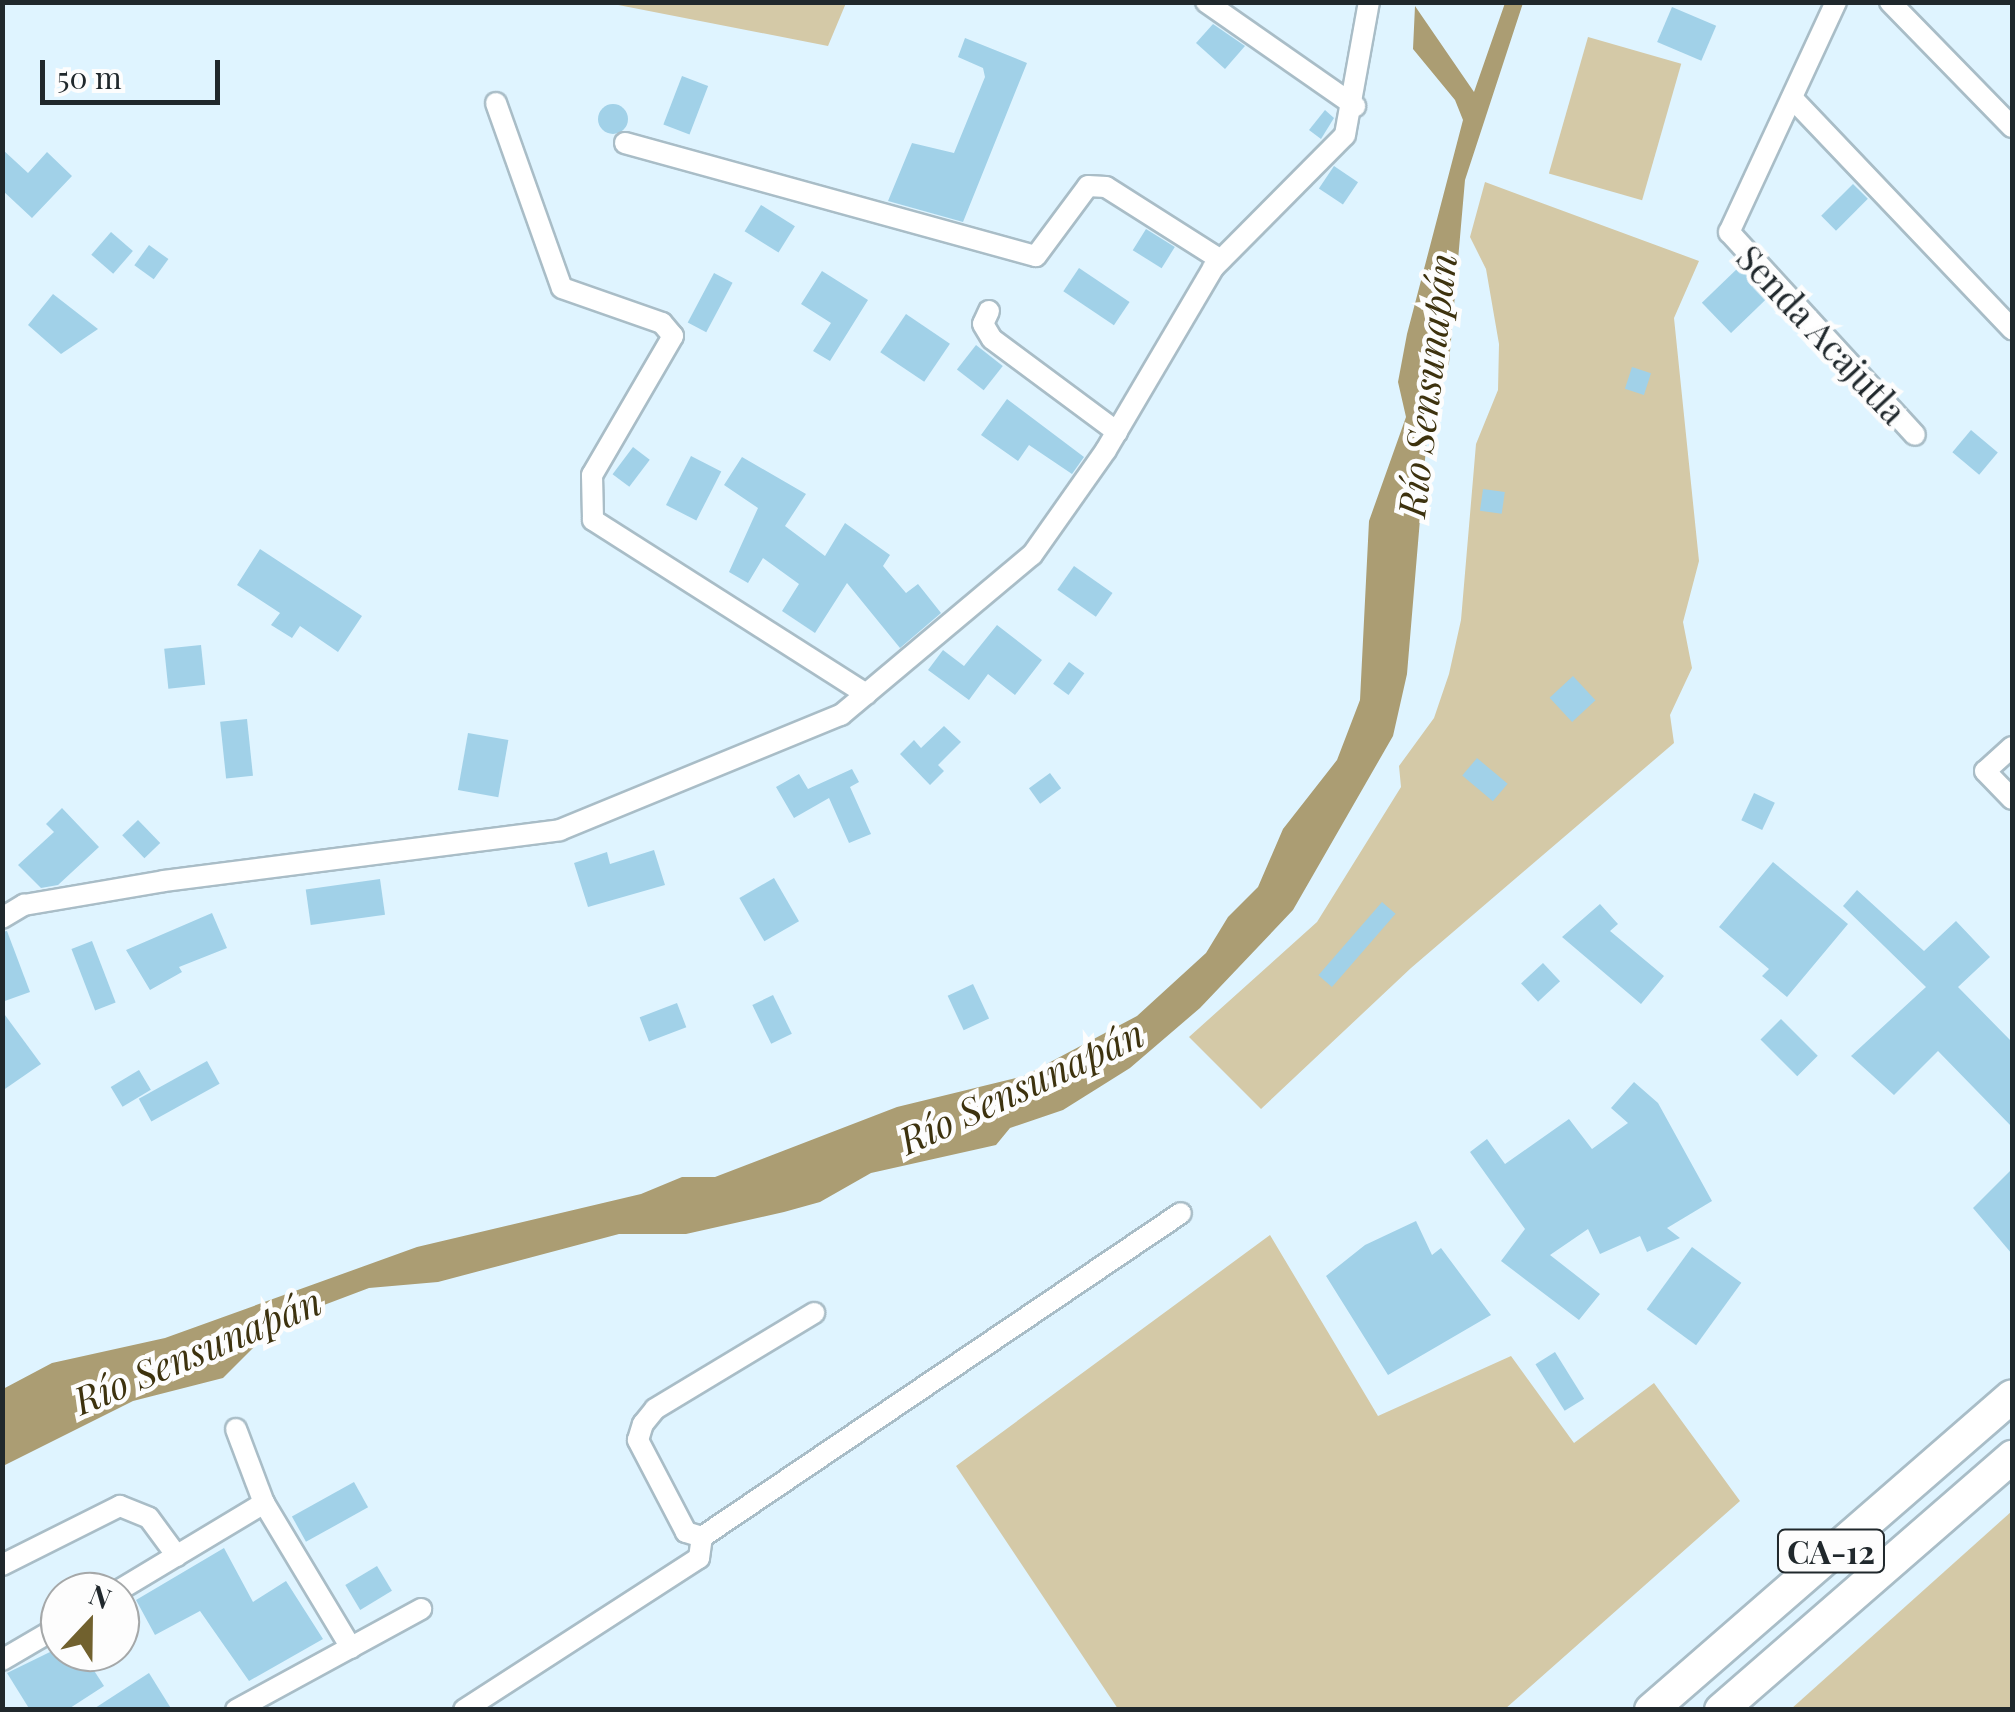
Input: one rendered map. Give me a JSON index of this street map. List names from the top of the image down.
{
  "streets": {
    "highway": ["CA-12"],
    "street": ["Senda Acajutla"]
  },
  "water": ["Río Sensunapán"],
  "scale_bar": "50 m",
  "north": "top"
}
